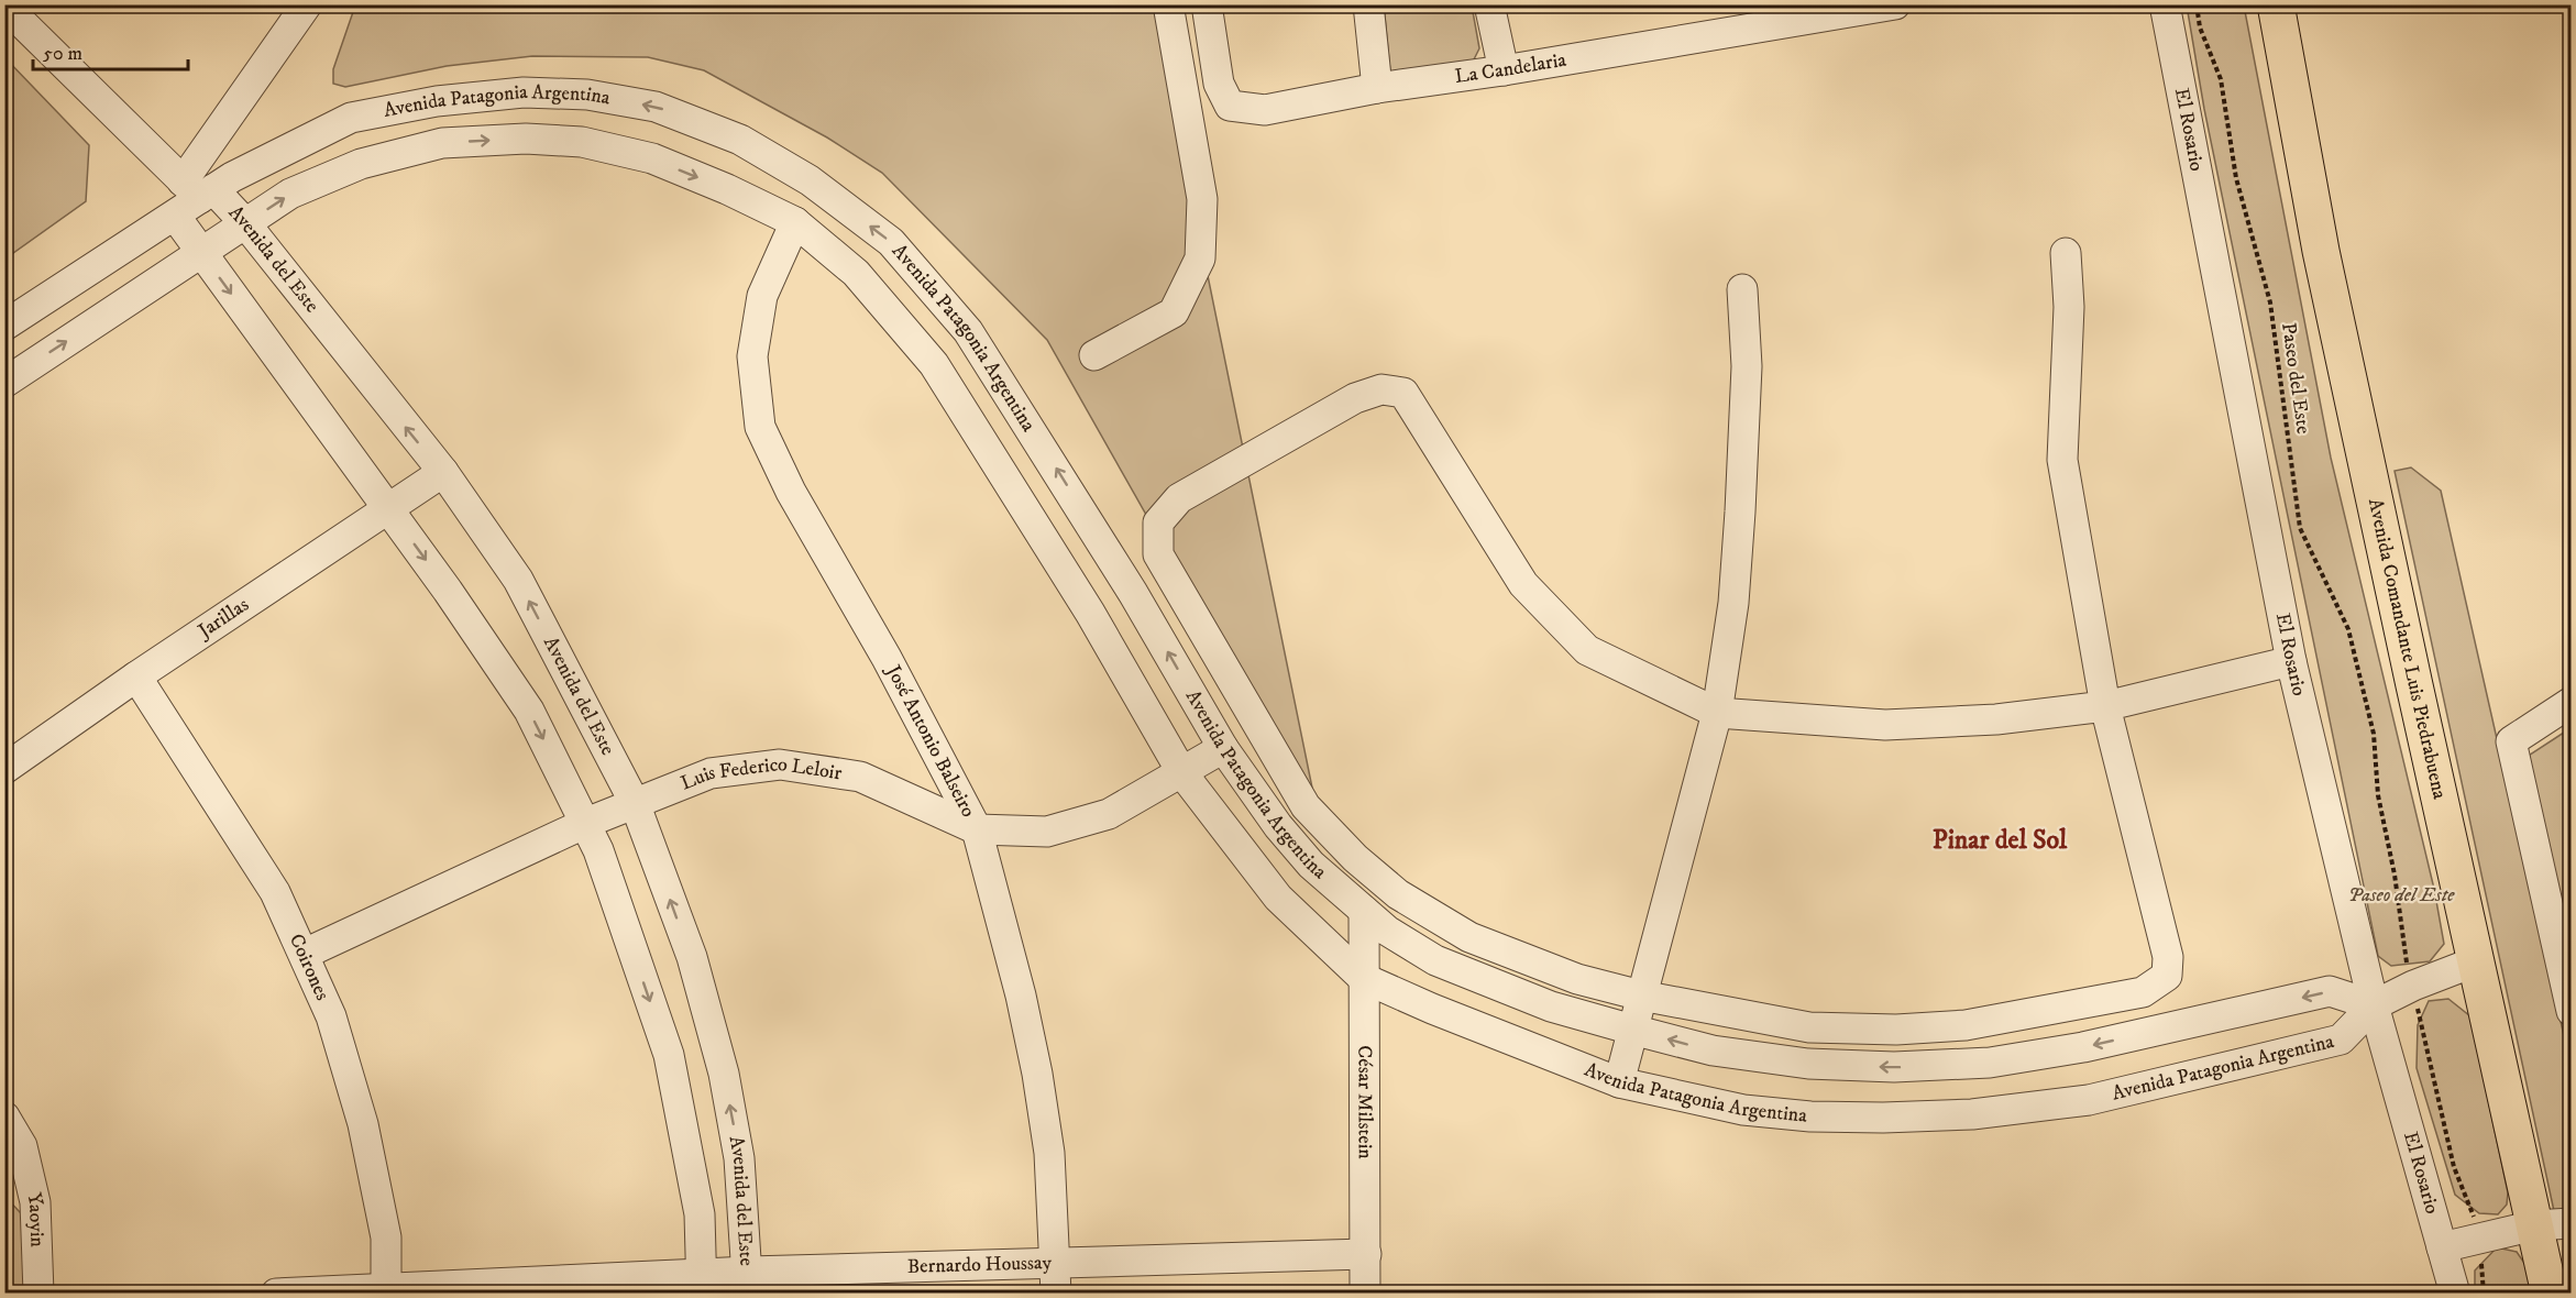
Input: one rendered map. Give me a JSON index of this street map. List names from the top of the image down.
{
  "streets": {
    "main road": ["Avenida Comandante Luis Piedrabuena"],
    "street": [
      "La Candelaria",
      "Avenida Patagonia Argentina",
      "El Rosario",
      "Avenida del Este",
      "Jarillas",
      "José Antonio Balseiro",
      "Luis Federico Leloir",
      "Coirones",
      "César Milstein",
      "Yaoyin",
      "Bernardo Houssay"
    ],
    "path": ["Paseo del Este"]
  },
  "crossings": [
    ["Avenida Patagonia Argentina", "El Rosario"],
    ["Avenida Patagonia Argentina", "Avenida del Este"],
    ["Avenida Patagonia Argentina", "José Antonio Balseiro"],
    ["Avenida Patagonia Argentina", "Luis Federico Leloir"],
    ["Avenida Patagonia Argentina", "César Milstein"],
    ["Avenida del Este", "Jarillas"],
    ["Avenida del Este", "Luis Federico Leloir"],
    ["Avenida del Este", "Bernardo Houssay"],
    ["Jarillas", "Coirones"],
    ["José Antonio Balseiro", "Luis Federico Leloir"],
    ["José Antonio Balseiro", "Bernardo Houssay"],
    ["Luis Federico Leloir", "Coirones"],
    ["Coirones", "Bernardo Houssay"],
    ["César Milstein", "Bernardo Houssay"]
  ],
  "districts": ["Pinar del Sol"],
  "parks": ["Paseo del Este"],
  "scale_bar": "50 m"
}
